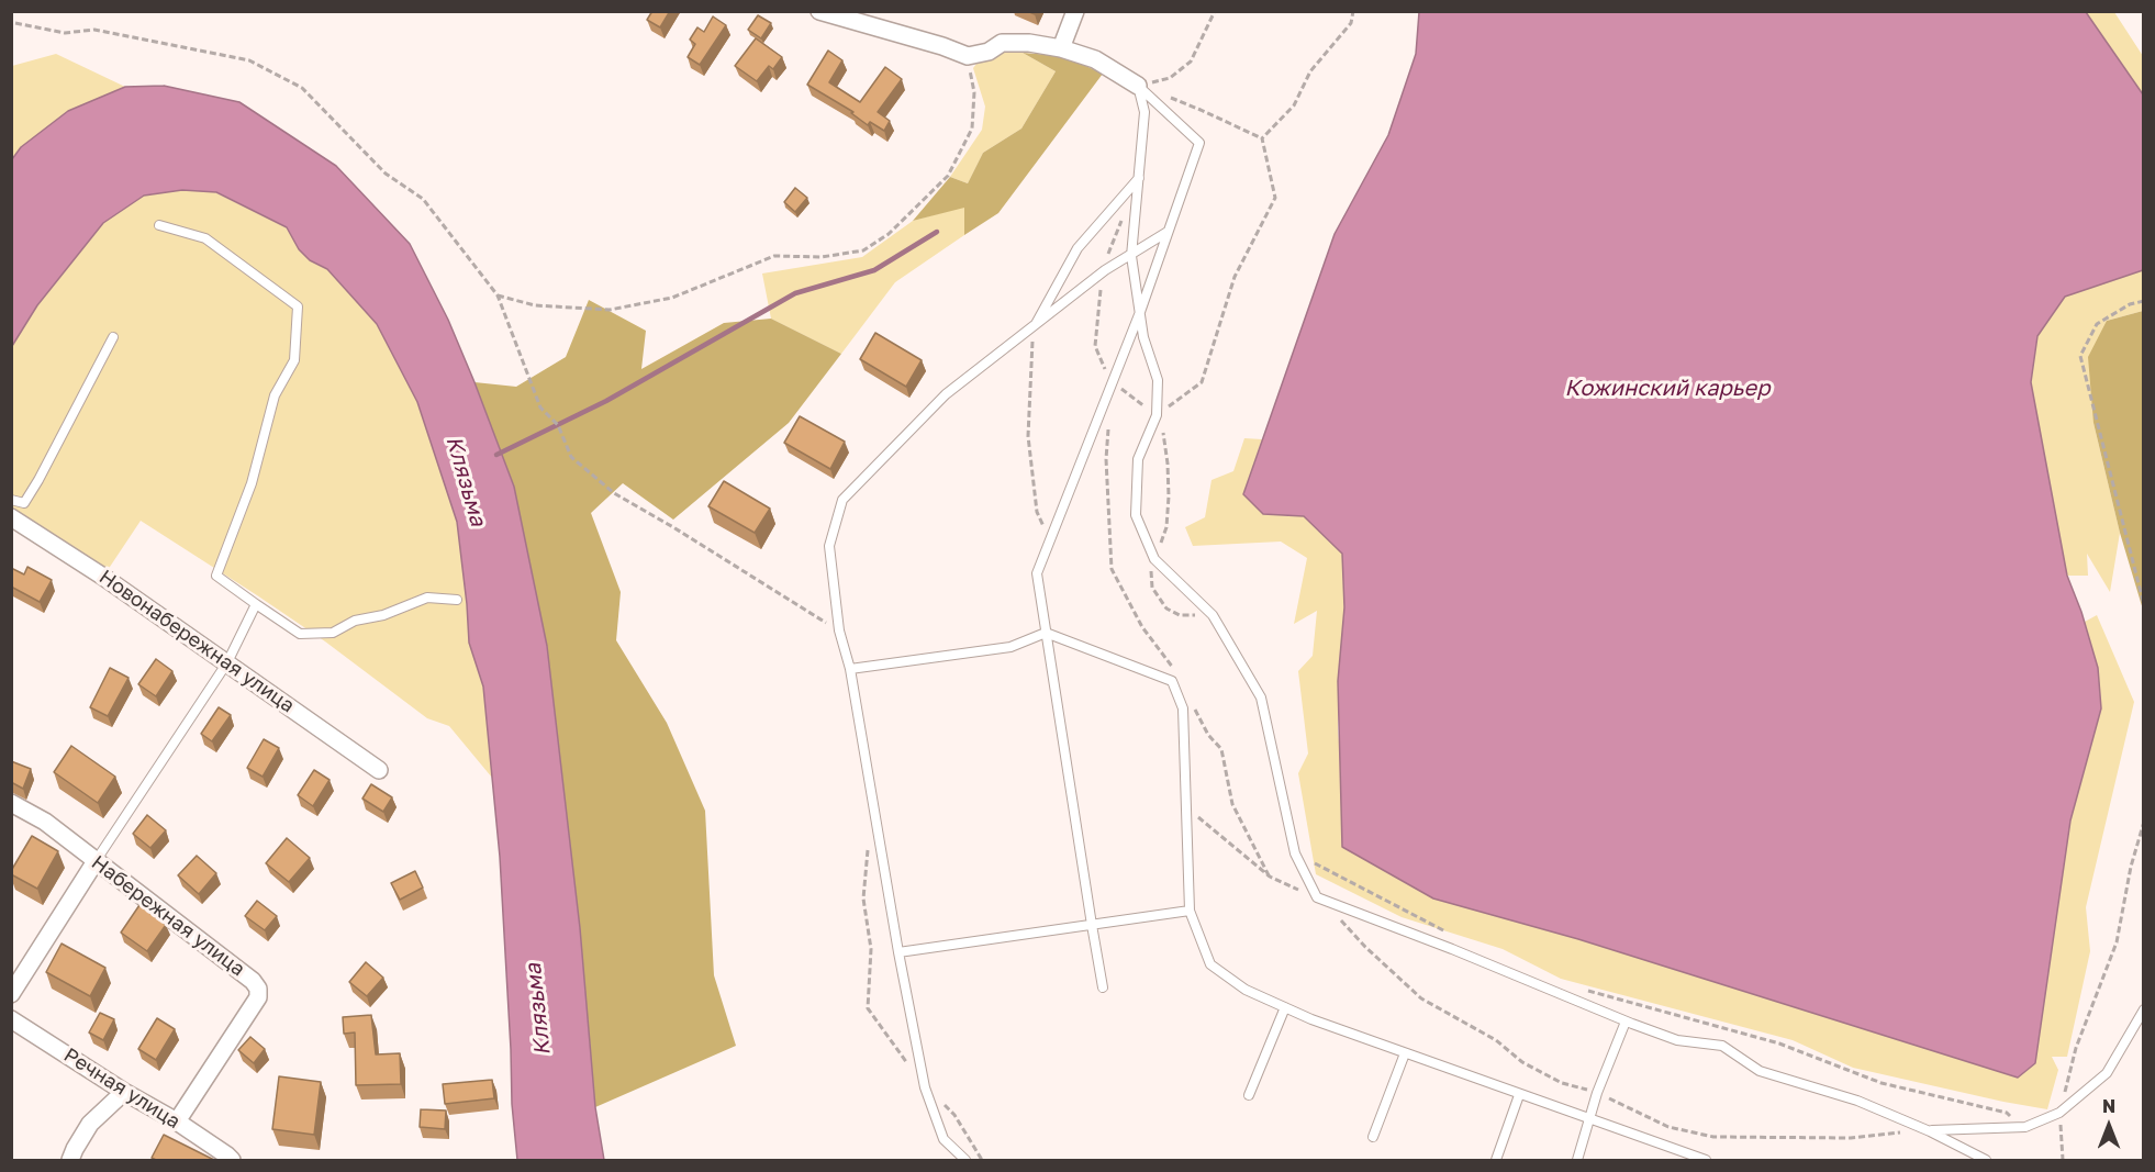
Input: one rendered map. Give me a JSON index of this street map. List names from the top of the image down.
{
  "streets": {
    "street": ["Новонабережная улица", "Набережная улица", "Речная улица"]
  },
  "crossings": [
    ["Набережная улица", "Речная улица"]
  ],
  "water": ["Кожинский карьер", "Клязьма"],
  "north": "top"
}
